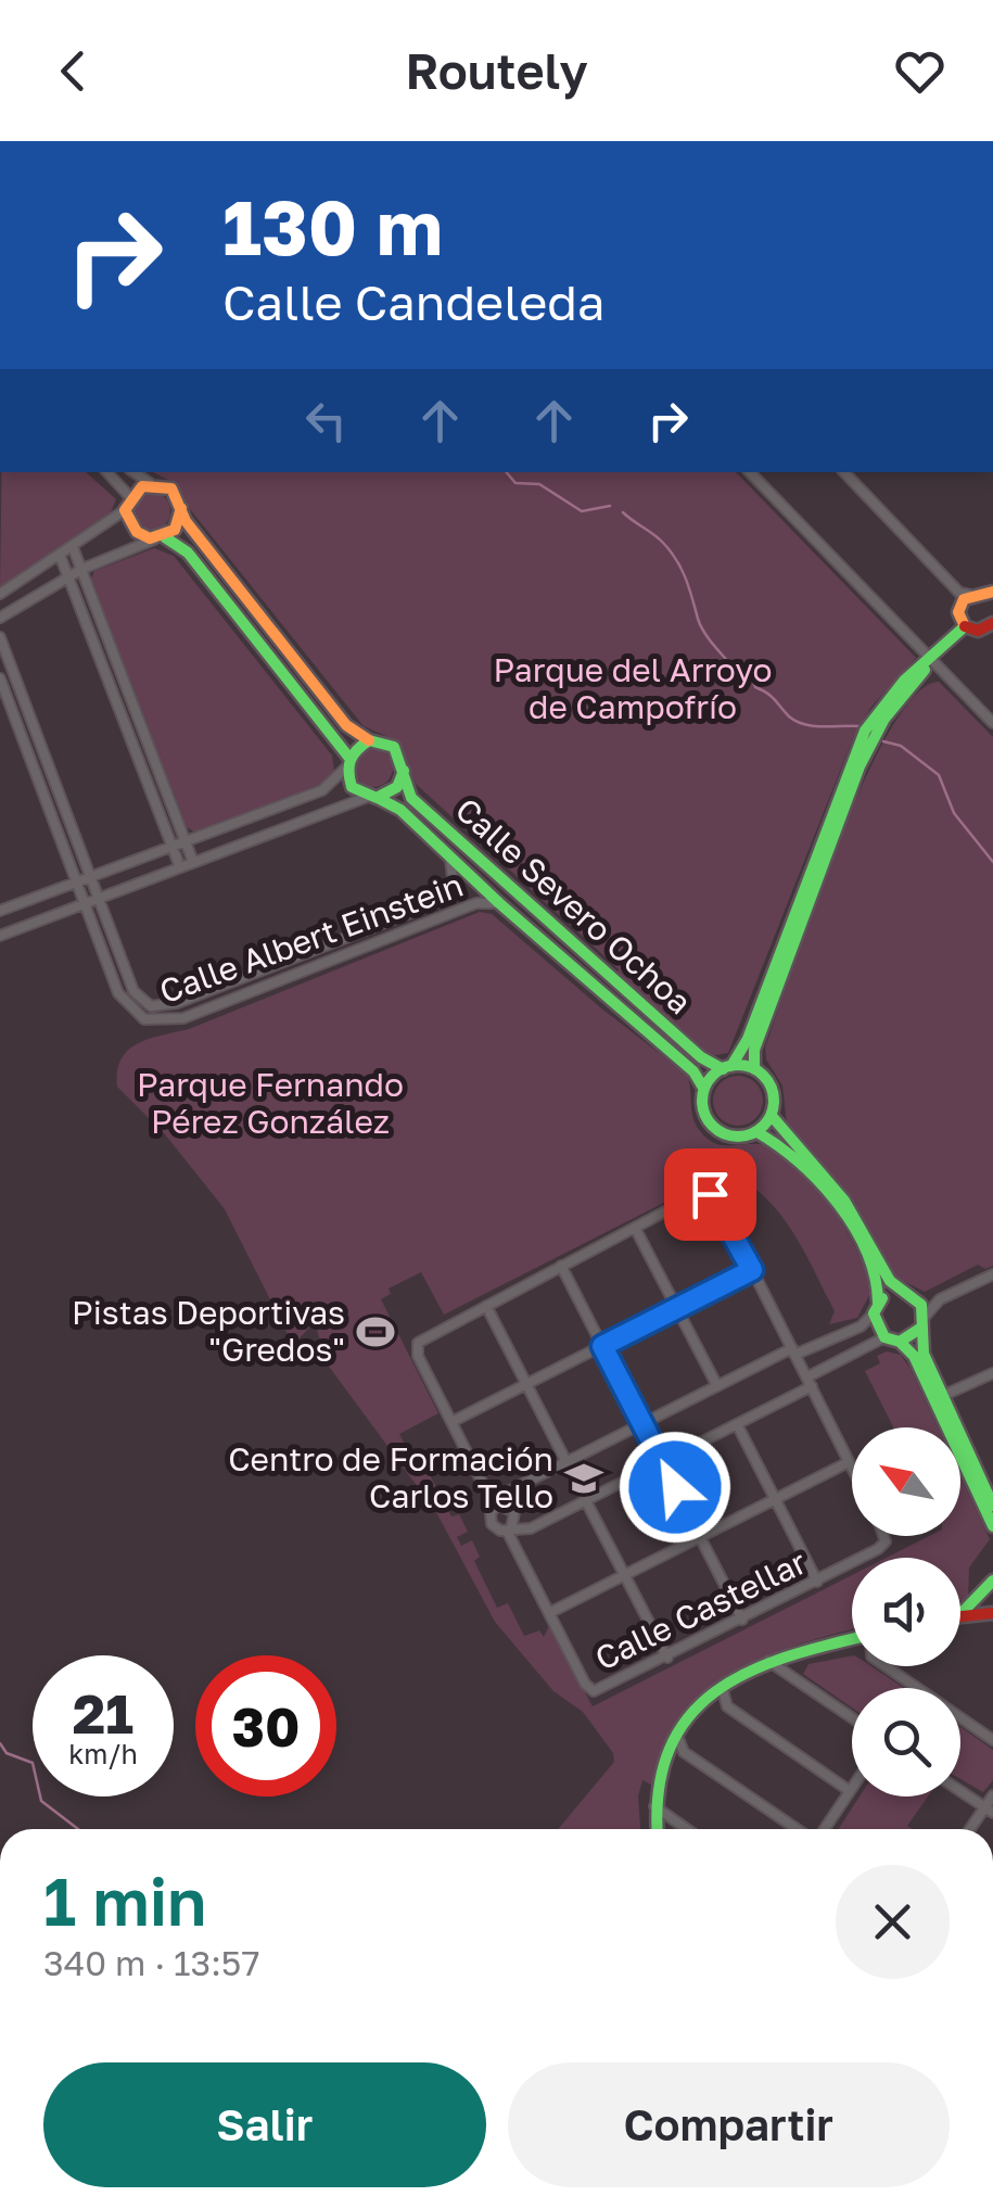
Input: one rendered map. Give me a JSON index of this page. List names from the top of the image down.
{
  "streets": {
    "main road": ["Calle Severo Ochoa"],
    "street": ["Calle Albert Einstein", "Calle Castellar"]
  },
  "crossings": [
    ["Calle Severo Ochoa", "Calle Albert Einstein"]
  ],
  "parks": ["Parque del Arroyo de Campofrío", "Parque Fernando Pérez González"],
  "places": {
    "sports": ["Pistas Deportivas \"Gredos\""],
    "school or university": ["Centro de Formación Carlos Tello"]
  },
  "north": "top left",
  "page": {
    "header": "Routely",
    "turn": ["130 m", "Calle Candeleda"],
    "speed": "21 km/h",
    "limit": "30",
    "heading": ["1 min", "340 m · 13:57"],
    "buttons": ["Salir", "Compartir"]
  }
}
